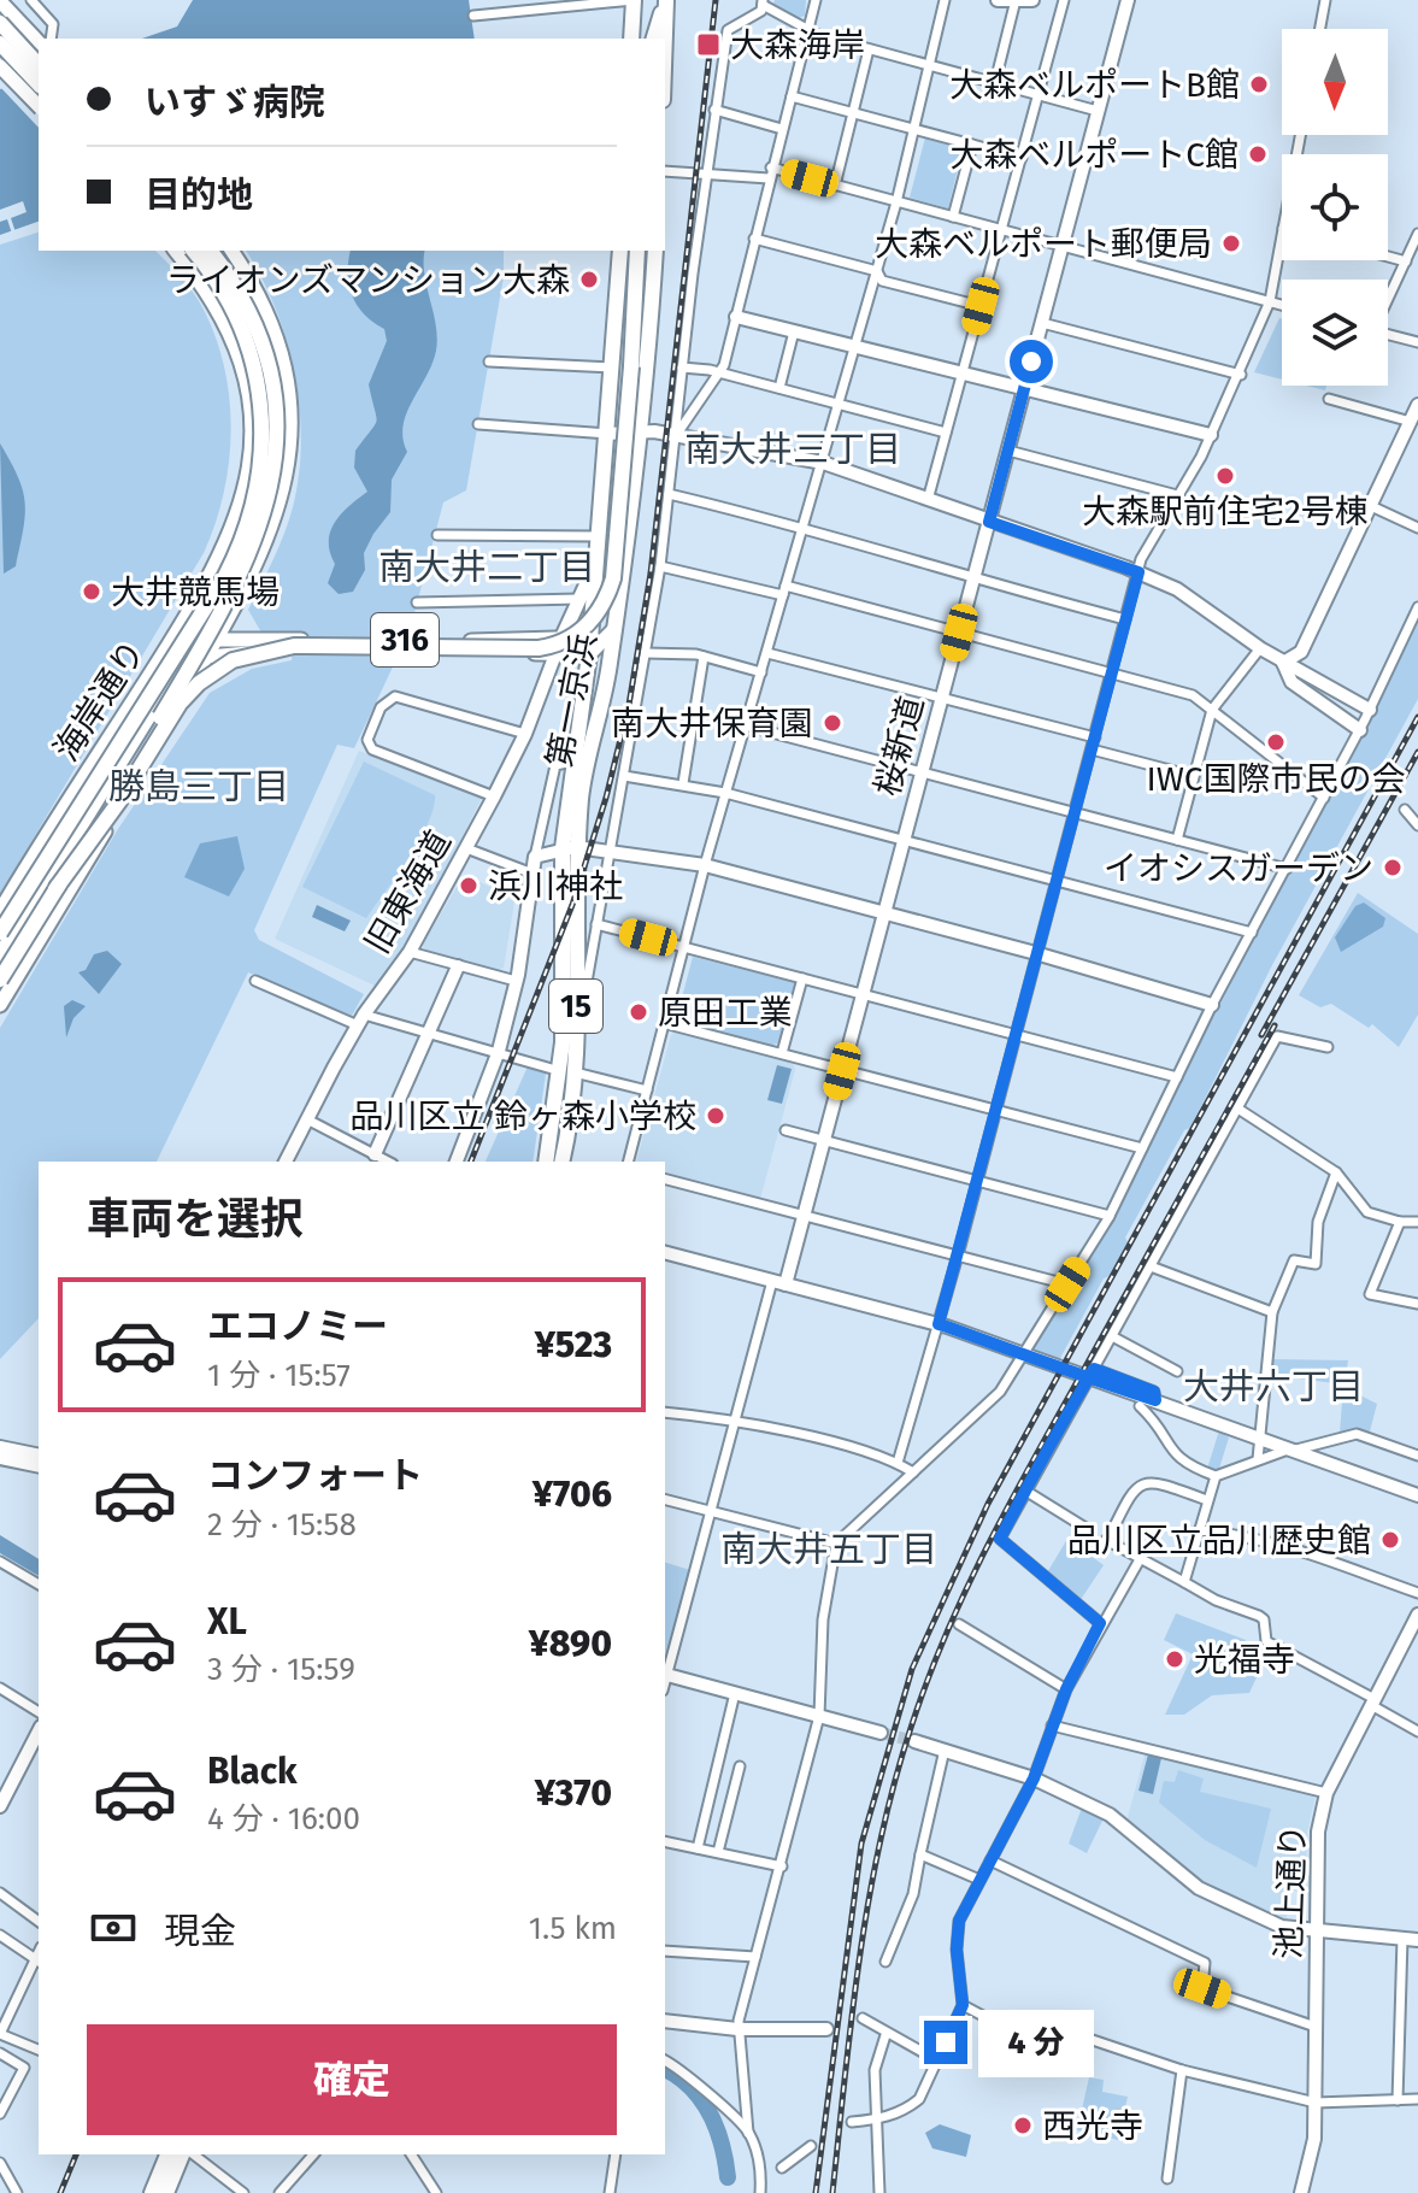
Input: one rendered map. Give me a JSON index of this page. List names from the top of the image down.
{
  "streets": {
    "highway": ["第一京浜", "15"],
    "main road": ["316", "海岸通り"],
    "street": ["桜新道", "旧東海道", "池上通り"]
  },
  "crossings": [
    ["316", "海岸通り"],
    ["316", "第一京浜"],
    ["316", "旧東海道"],
    ["第一京浜", "15"]
  ],
  "districts": [
    "南大井三丁目",
    "南大井二丁目",
    "勝島三丁目",
    "大井六丁目",
    "南大井五丁目"
  ],
  "places": {
    "transit": ["大森海岸"],
    "other": [
      "大森ベルポートB館",
      "大森ベルポートC館",
      "大森ベルポート郵便局",
      "ライオンズマンション大森",
      "大森駅前住宅2号棟",
      "大井競馬場",
      "南大井保育園",
      "IWC国際市民の会",
      "イオシスガーデン",
      "浜川神社",
      "原田工業",
      "品川区立 鈴ヶ森小学校",
      "品川区立品川歴史館",
      "光福寺",
      "西光寺"
    ]
  },
  "north": "bottom",
  "page": {
    "banner": ["いすゞ病院", "目的地"],
    "heading": "車両を選択",
    "list": [
      {
        "name": "エコノミー",
        "note": "1 分 · 15:57",
        "value": "¥523"
      },
      {
        "name": "コンフォート",
        "note": "2 分 · 15:58",
        "value": "¥706"
      },
      {
        "name": "XL",
        "note": "3 分 · 15:59",
        "value": "¥890"
      },
      {
        "name": "Black",
        "note": "4 分 · 16:00",
        "value": "¥370"
      }
    ],
    "pay": ["現金", "1.5 km"],
    "buttons": "確定",
    "bubble": "4 分"
  }
}
